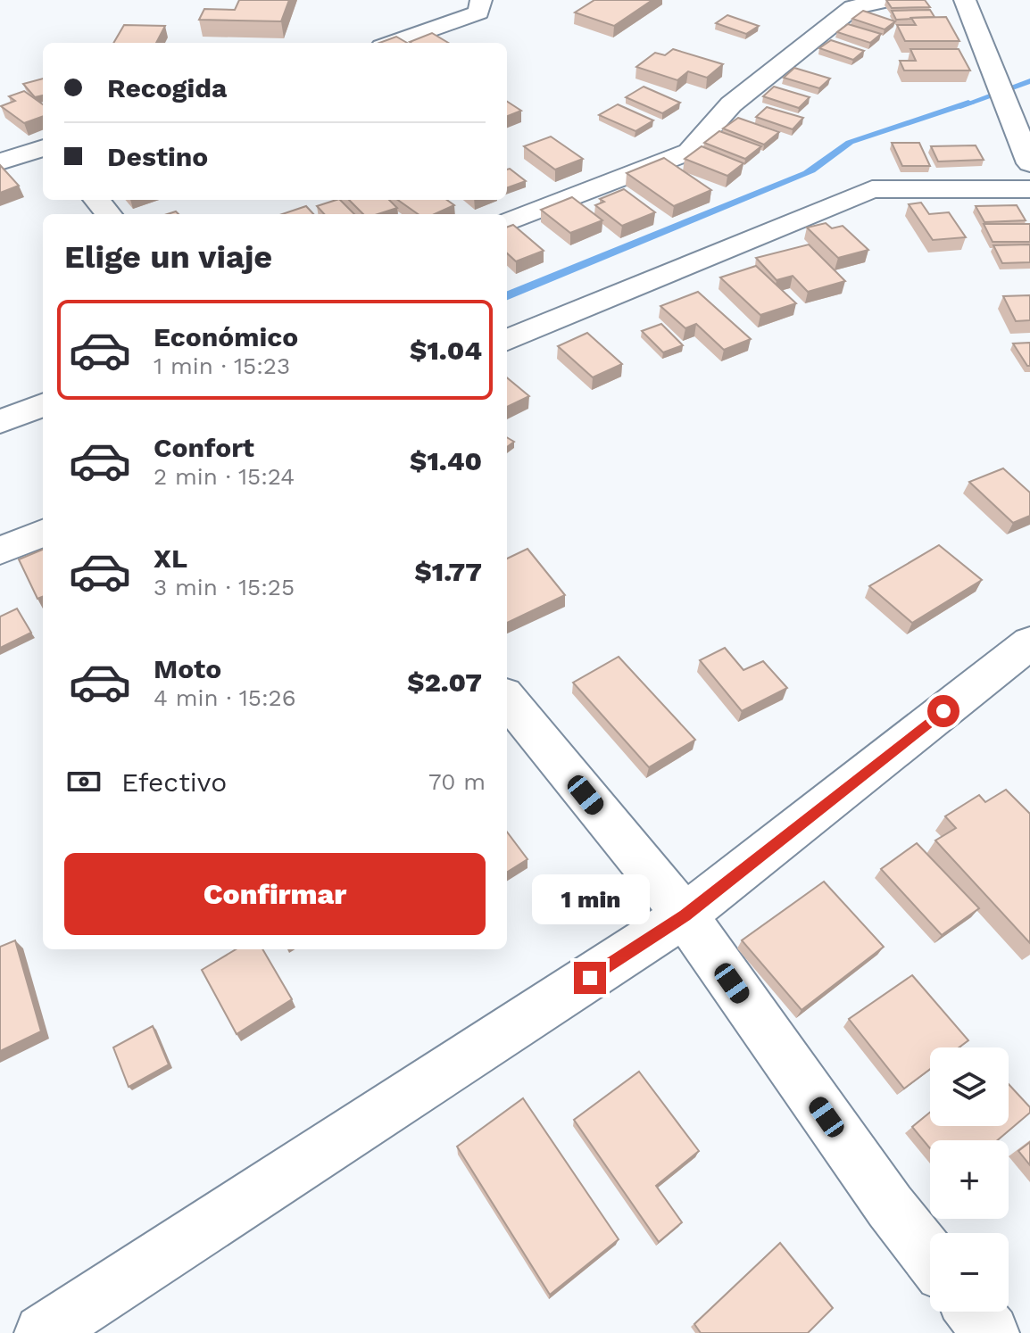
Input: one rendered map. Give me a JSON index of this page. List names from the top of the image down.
{
  "page": {
    "banner": ["Recogida", "Destino"],
    "heading": "Elige un viaje",
    "list": [
      {
        "name": "Económico",
        "note": "1 min · 15:23",
        "value": "$1.04"
      },
      {
        "name": "Confort",
        "note": "2 min · 15:24",
        "value": "$1.40"
      },
      {
        "name": "XL",
        "note": "3 min · 15:25",
        "value": "$1.77"
      },
      {
        "name": "Moto",
        "note": "4 min · 15:26",
        "value": "$2.07"
      }
    ],
    "pay": ["Efectivo", "70 m"],
    "buttons": "Confirmar",
    "bubble": "1 min",
    "map_buttons": ["+", "−"]
  }
}
